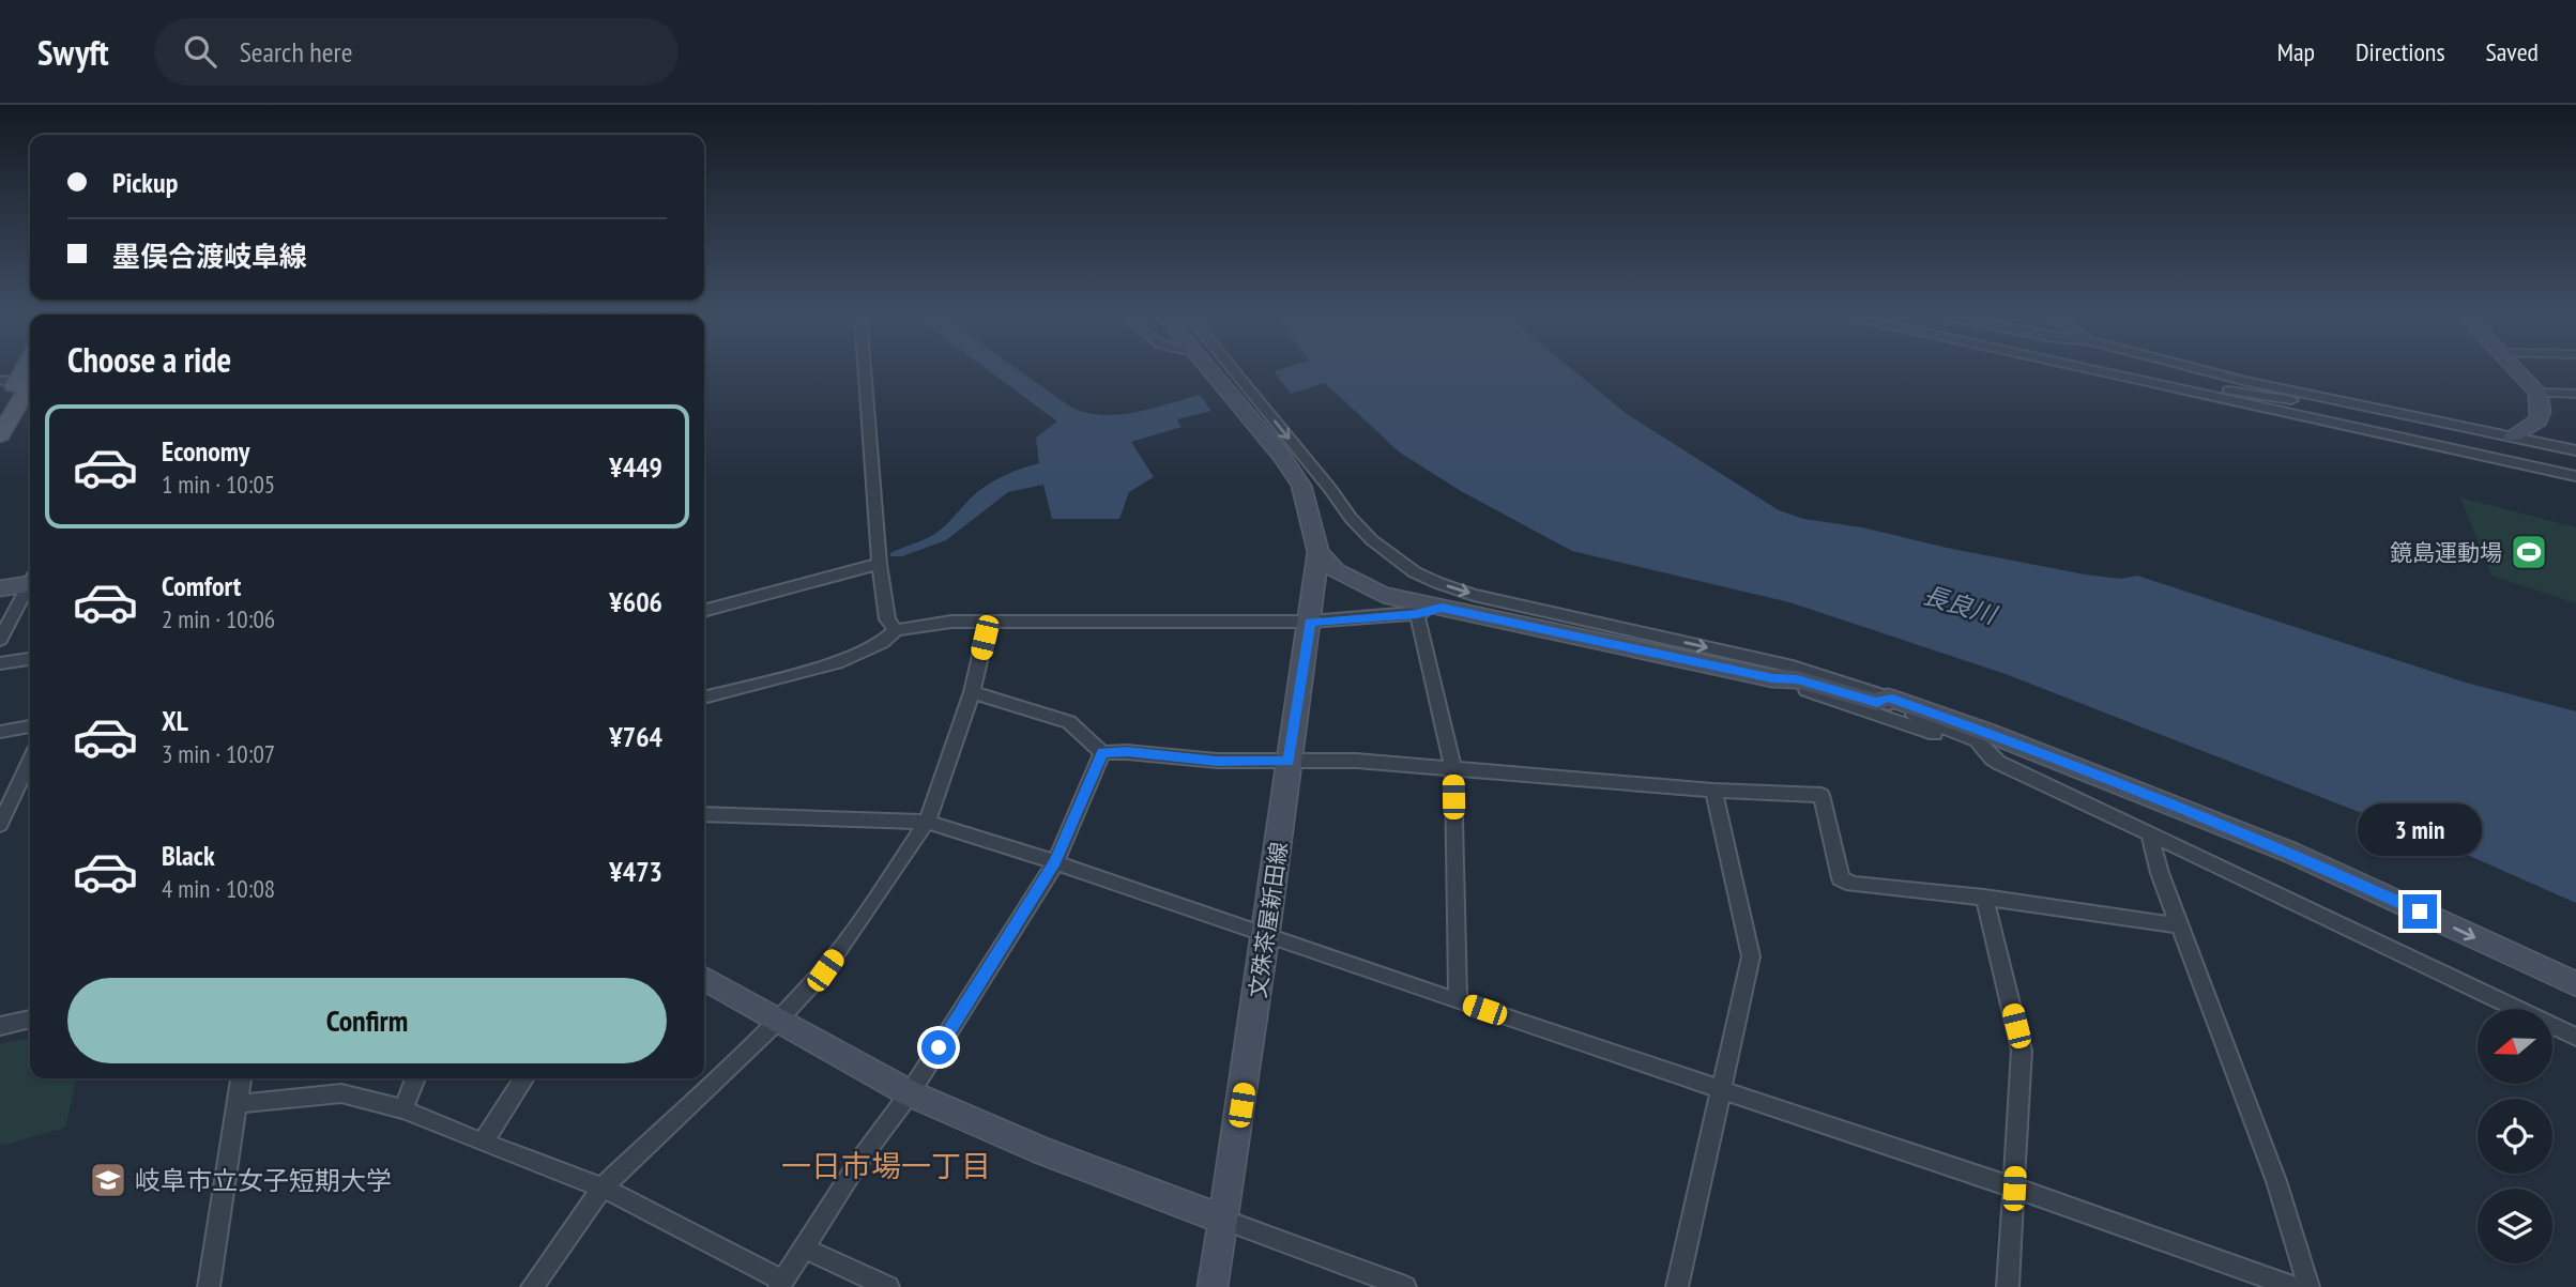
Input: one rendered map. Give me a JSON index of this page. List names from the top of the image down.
{
  "streets": {
    "main road": ["文殊茶屋新田線"]
  },
  "districts": ["一日市場一丁目"],
  "water": ["長良川"],
  "places": {
    "sports": ["鏡島運動場"],
    "school or university": ["岐阜市立女子短期大学"]
  },
  "north": "left",
  "page": {
    "header": "Swyft",
    "search": "Search here",
    "nav": ["Map", "Directions", "Saved"],
    "banner": ["Pickup", "墨俣合渡岐阜線"],
    "heading": "Choose a ride",
    "list": [
      {
        "name": "Economy",
        "note": "1 min · 10:05",
        "value": "¥449"
      },
      {
        "name": "Comfort",
        "note": "2 min · 10:06",
        "value": "¥606"
      },
      {
        "name": "XL",
        "note": "3 min · 10:07",
        "value": "¥764"
      },
      {
        "name": "Black",
        "note": "4 min · 10:08",
        "value": "¥473"
      }
    ],
    "bubble": "3 min",
    "buttons": "Confirm"
  }
}
